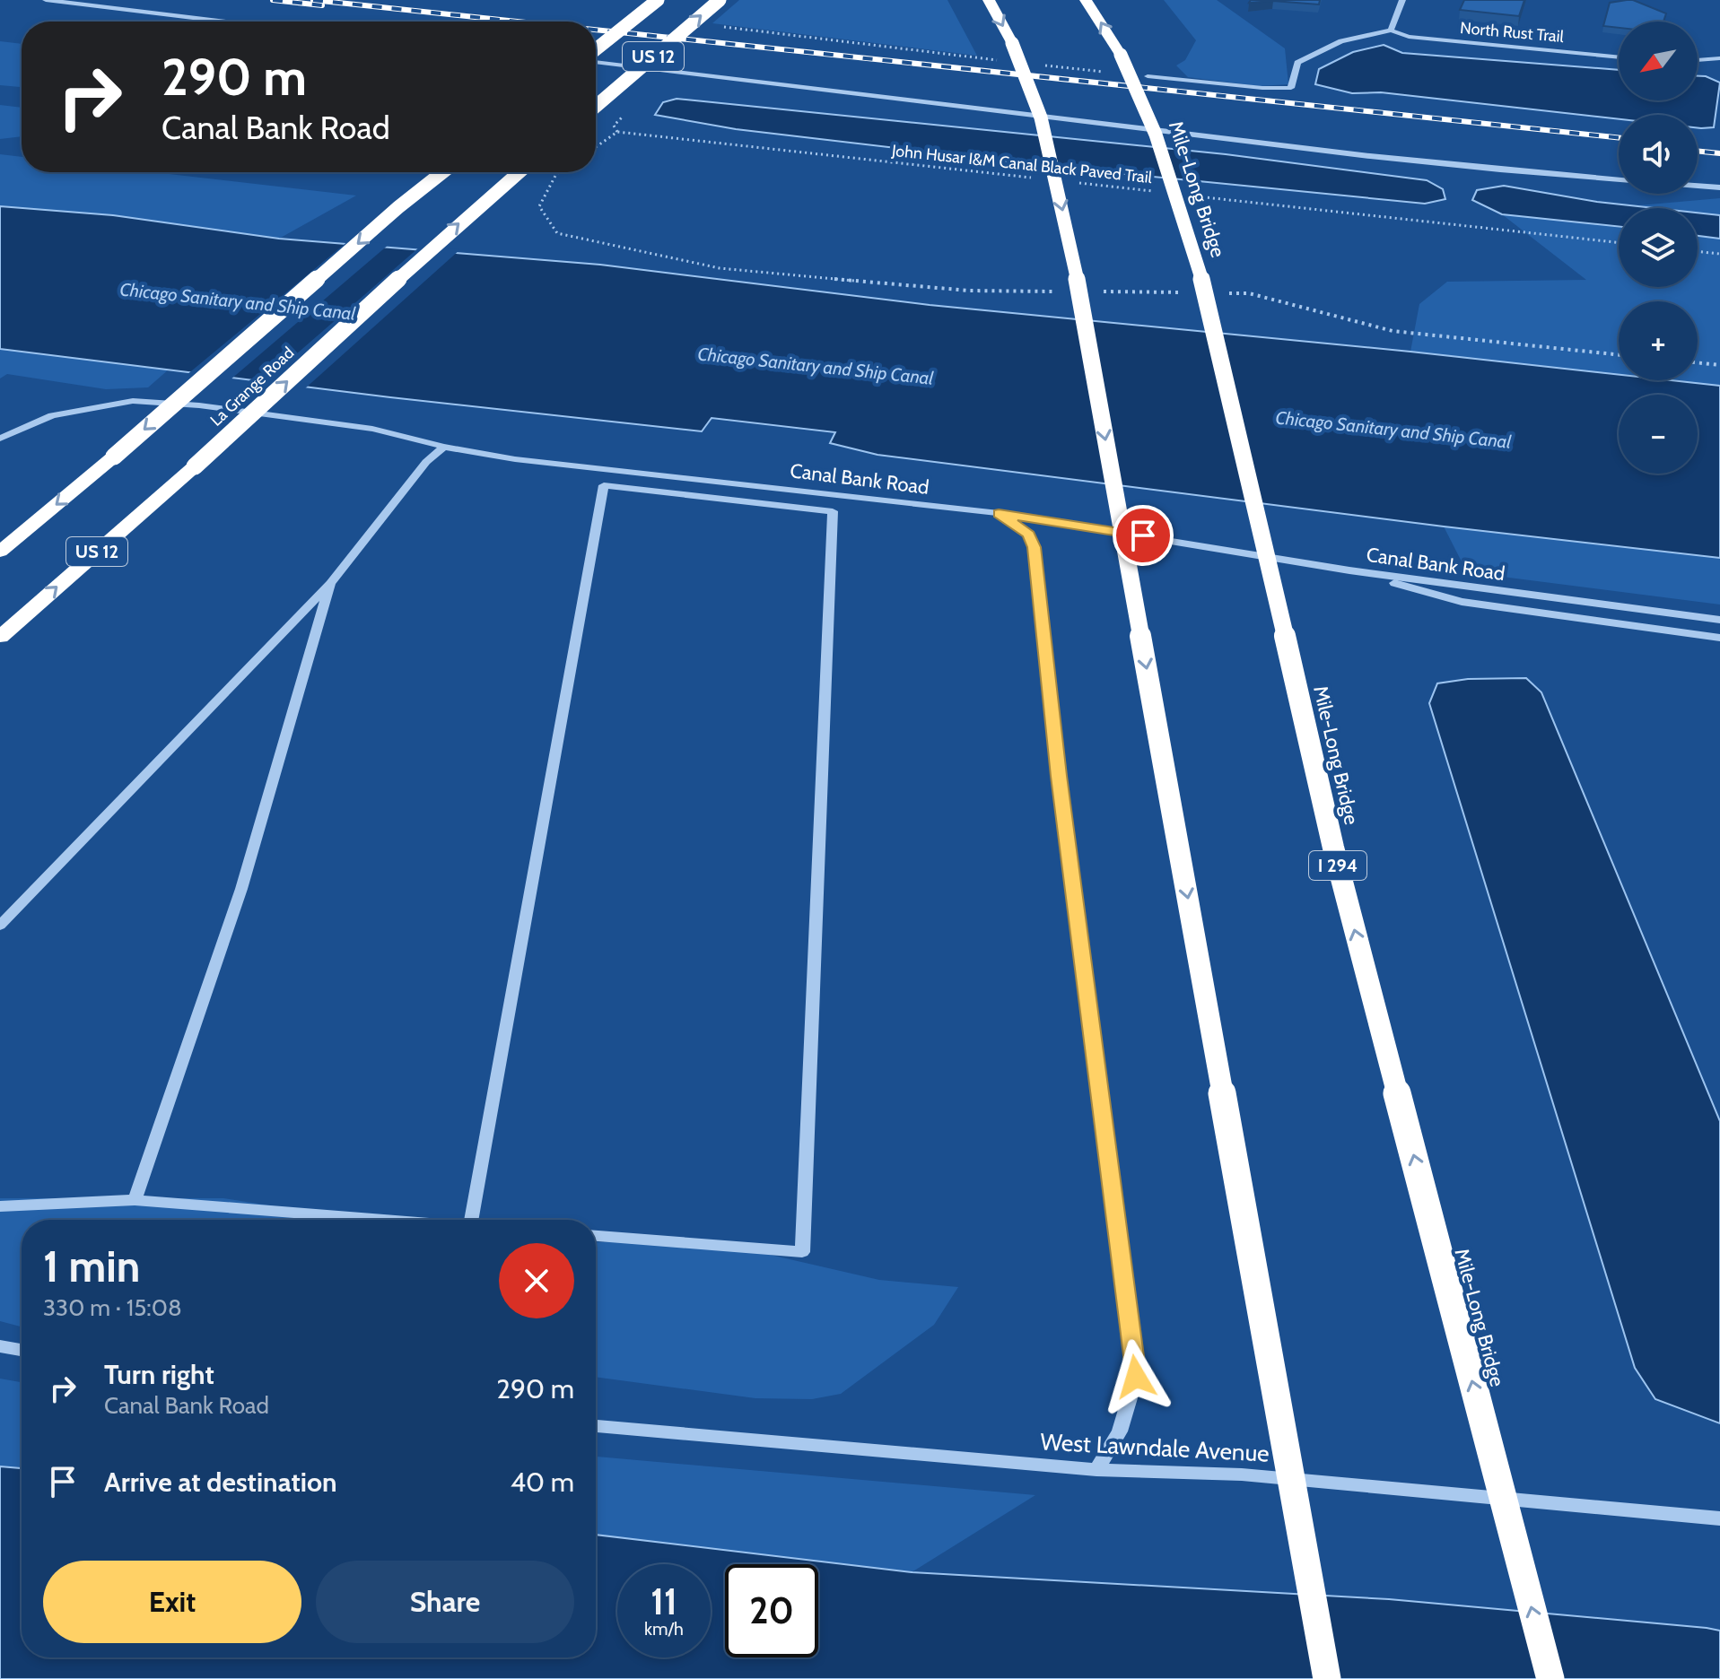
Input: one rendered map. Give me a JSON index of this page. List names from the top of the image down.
{
  "streets": {
    "highway": [
      "US 12",
      "Mile-Long Bridge",
      "La Grange Road",
      "I 294"
    ],
    "street": ["North Rust Trail", "Canal Bank Road", "West Lawndale Avenue"],
    "path": ["John Husar I&M Canal Black Paved Trail"]
  },
  "water": ["Chicago Sanitary and Ship Canal"],
  "north": "bottom left",
  "page": {
    "map_buttons": ["+", "−"],
    "turn": ["290 m", "Canal Bank Road"],
    "heading": ["1 min", "330 m · 15:08"],
    "list": [
      {
        "name": "Turn right",
        "note": "Canal Bank Road",
        "value": "290 m"
      },
      {
        "name": "Arrive at destination",
        "value": "40 m"
      }
    ],
    "buttons": ["Exit", "Share"],
    "speed": "11 km/h",
    "limit": "20"
  }
}
